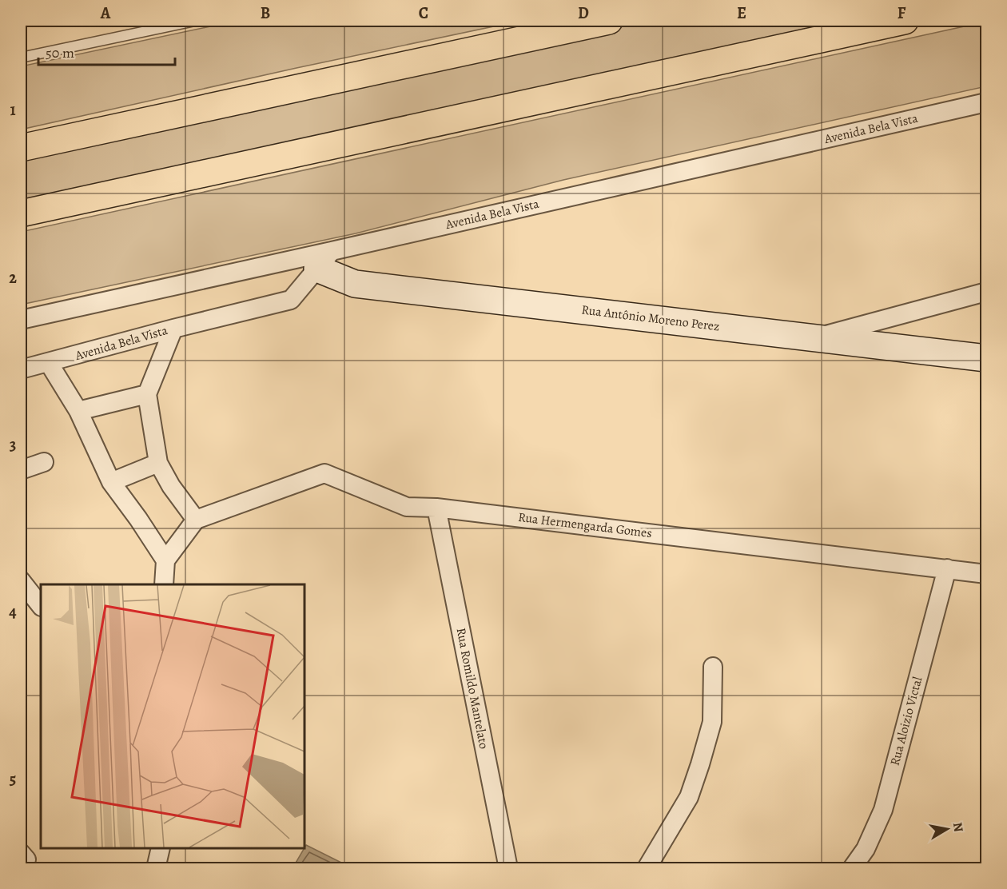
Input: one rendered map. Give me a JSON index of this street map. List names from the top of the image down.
{
  "streets": {
    "street": [
      "Avenida Bela Vista",
      "Rua Antônio Moreno Perez",
      "Rua Hermengarda Gomes",
      "Rua Romildo Mantelato",
      "Rua Aloizio Victal"
    ]
  },
  "crossings": [
    ["Avenida Bela Vista", "Rua Antônio Moreno Perez"],
    ["Rua Hermengarda Gomes", "Rua Romildo Mantelato"],
    ["Rua Hermengarda Gomes", "Rua Aloizio Victal"]
  ],
  "scale_bar": "50 m",
  "north": "right",
  "grid": {
    "columns": [
      "A",
      "B",
      "C",
      "D",
      "E",
      "F"
    ],
    "rows": [
      "1",
      "2",
      "3",
      "4",
      "5"
    ]
  }
}
